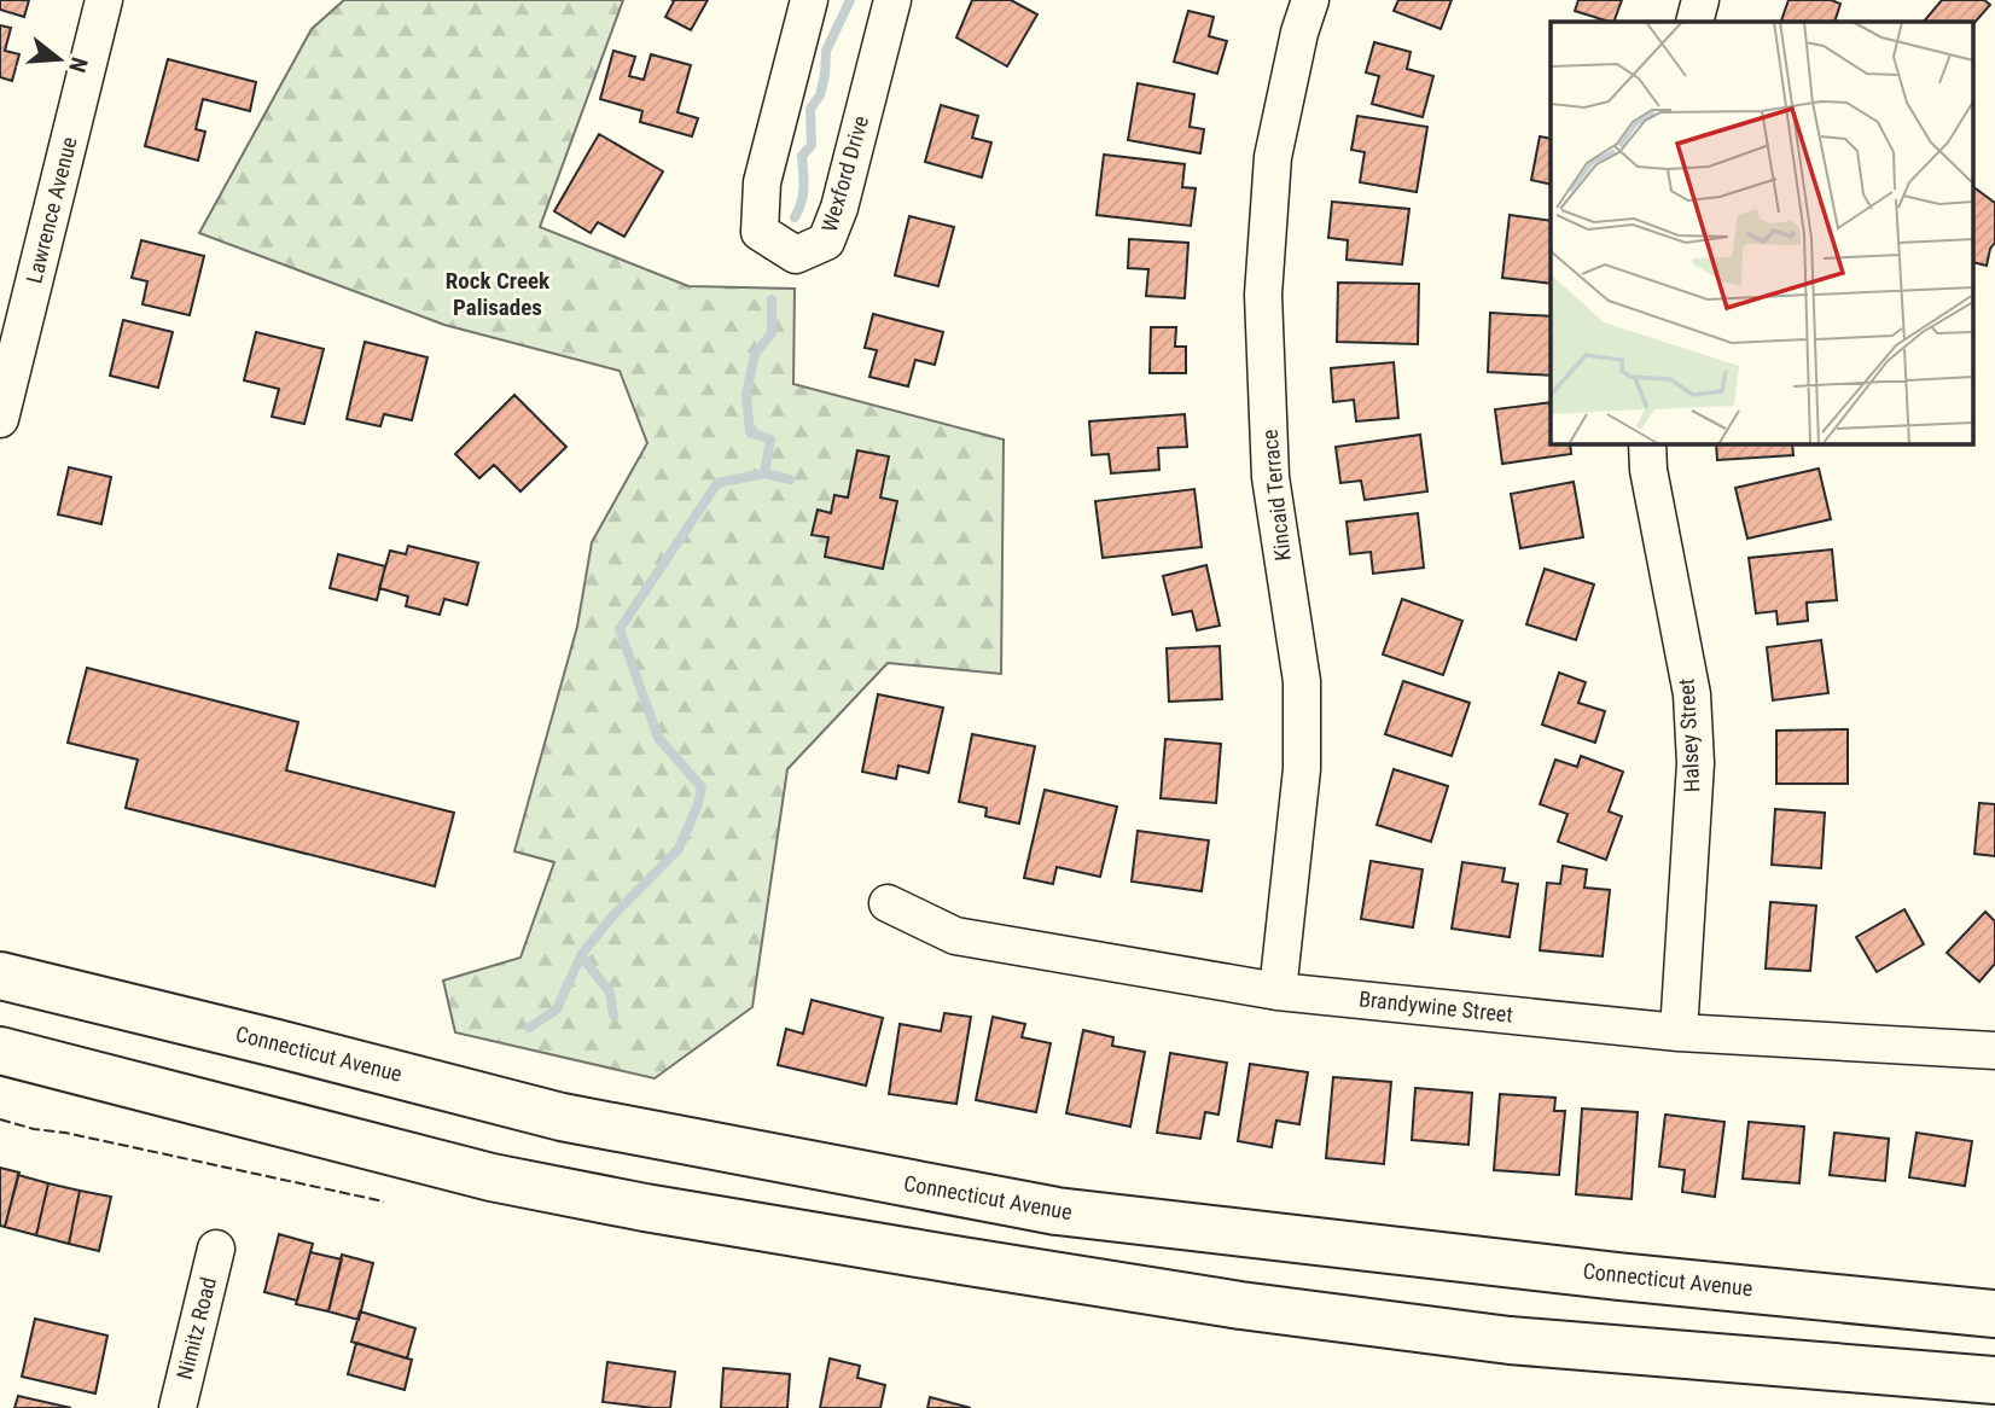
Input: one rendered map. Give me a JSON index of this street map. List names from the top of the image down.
{
  "streets": {
    "main road": ["Connecticut Avenue"],
    "street": [
      "Wexford Drive",
      "Lawrence Avenue",
      "Kincaid Terrace",
      "Halsey Street",
      "Brandywine Street",
      "Nimitz Road"
    ]
  },
  "crossings": [
    ["Kincaid Terrace", "Brandywine Street"],
    ["Halsey Street", "Brandywine Street"]
  ],
  "districts": ["Rock Creek Palisades"],
  "north": "right"
}
